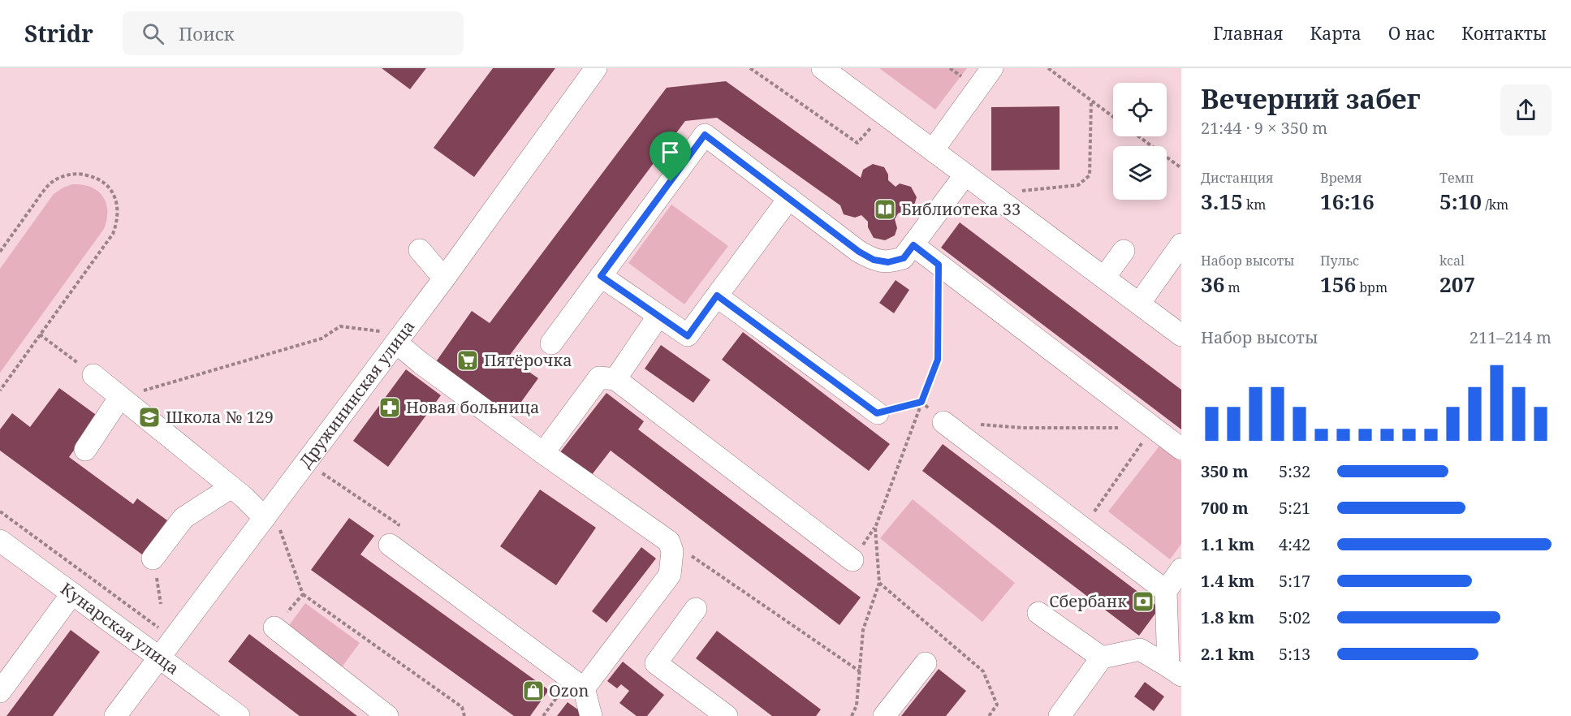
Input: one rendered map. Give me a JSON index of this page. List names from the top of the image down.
{
  "streets": {
    "street": ["Дружининская улица", "Кунарская улица"]
  },
  "crossings": [
    ["Дружининская улица", "Кунарская улица"]
  ],
  "places": {
    "library": ["Библиотека 33"],
    "supermarket": ["Пятёрочка"],
    "pharmacy": ["Новая больница"],
    "school or university": ["Школа № 129"],
    "bank": ["Сбербанк"],
    "shop": ["Ozon"]
  },
  "page": {
    "header": "Stridr",
    "search": "Поиск",
    "nav": [
      "Главная",
      "Карта",
      "О нас",
      "Контакты"
    ],
    "heading": ["Вечерний забег", "21:44 · 9 × 350 m"],
    "stats": [
      ["Дистанция", "3.15 km"],
      ["Время", "16:16"],
      ["Темп", "5:10 /km"],
      ["Набор высоты", "36 m"],
      ["Пульс", "156 bpm"],
      ["kcal", "207"]
    ],
    "chart": ["Набор высоты", "211–214 m"],
    "list": [
      {
        "name": "350 m",
        "note": "5:32"
      },
      {
        "name": "700 m",
        "note": "5:21"
      },
      {
        "name": "1.1 km",
        "note": "4:42"
      },
      {
        "name": "1.4 km",
        "note": "5:17"
      },
      {
        "name": "1.8 km",
        "note": "5:02"
      },
      {
        "name": "2.1 km",
        "note": "5:13"
      }
    ]
  }
}
